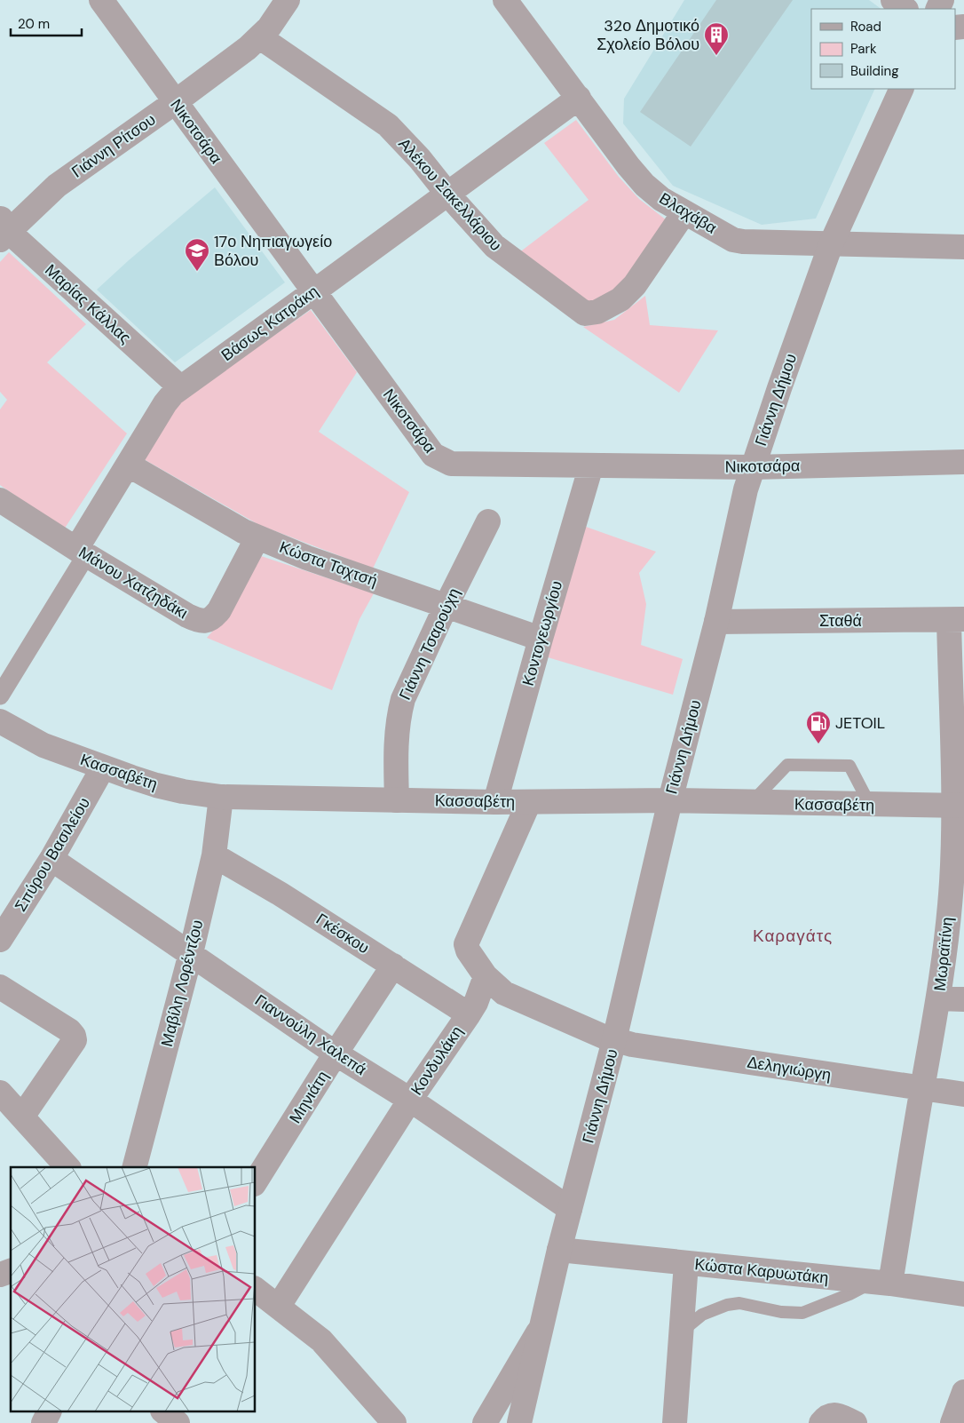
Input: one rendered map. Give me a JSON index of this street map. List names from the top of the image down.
{
  "streets": {
    "street": [
      "Νικοτσάρα",
      "Γιάννη Ρίτσου",
      "Αλέκου Σακελλάριου",
      "Βλαχάβα",
      "Μαρίας Κάλλας",
      "Βάσως Κατράκη",
      "Γιάννη Δήμου",
      "Κώστα Ταχτσή",
      "Μάνου Χατζηδάκι",
      "Σταθά",
      "Κοντογεωργίου",
      "Γιάννη Τσαρούχη",
      "Κασσαβέτη",
      "Σπύρου Βασιλείου",
      "Γκέσκου",
      "Μωραϊτίνη",
      "Μαβίλη Λορέντζου",
      "Γιαννούλη Χαλεπά",
      "Κονδυλάκη",
      "Δεληγιώργη",
      "Μηνιάτη",
      "Κώστα Καρυωτάκη"
    ]
  },
  "crossings": [
    ["Νικοτσάρα", "Γιάννη Ρίτσου"],
    ["Νικοτσάρα", "Βάσως Κατράκη"],
    ["Νικοτσάρα", "Γιάννη Δήμου"],
    ["Νικοτσάρα", "Κοντογεωργίου"],
    ["Γιάννη Ρίτσου", "Αλέκου Σακελλάριου"],
    ["Γιάννη Ρίτσου", "Μαρίας Κάλλας"],
    ["Αλέκου Σακελλάριου", "Βλαχάβα"],
    ["Αλέκου Σακελλάριου", "Βάσως Κατράκη"],
    ["Βλαχάβα", "Βάσως Κατράκη"],
    ["Βλαχάβα", "Γιάννη Δήμου"],
    ["Μαρίας Κάλλας", "Βάσως Κατράκη"],
    ["Βάσως Κατράκη", "Κώστα Ταχτσή"],
    ["Βάσως Κατράκη", "Μάνου Χατζηδάκι"],
    ["Γιάννη Δήμου", "Σταθά"],
    ["Γιάννη Δήμου", "Κασσαβέτη"],
    ["Γιάννη Δήμου", "Γιαννούλη Χαλεπά"],
    ["Γιάννη Δήμου", "Δεληγιώργη"],
    ["Γιάννη Δήμου", "Κώστα Καρυωτάκη"],
    ["Κώστα Ταχτσή", "Μάνου Χατζηδάκι"],
    ["Κώστα Ταχτσή", "Κοντογεωργίου"],
    ["Κώστα Ταχτσή", "Γιάννη Τσαρούχη"],
    ["Σταθά", "Μωραϊτίνη"],
    ["Κοντογεωργίου", "Κασσαβέτη"],
    ["Γιάννη Τσαρούχη", "Κασσαβέτη"],
    ["Κασσαβέτη", "Σπύρου Βασιλείου"],
    ["Κασσαβέτη", "Μωραϊτίνη"],
    ["Κασσαβέτη", "Μαβίλη Λορέντζου"],
    ["Σπύρου Βασιλείου", "Γιαννούλη Χαλεπά"],
    ["Γκέσκου", "Μαβίλη Λορέντζου"],
    ["Γκέσκου", "Κονδυλάκη"],
    ["Γκέσκου", "Μηνιάτη"],
    ["Μωραϊτίνη", "Δεληγιώργη"],
    ["Μωραϊτίνη", "Κώστα Καρυωτάκη"],
    ["Μαβίλη Λορέντζου", "Γιαννούλη Χαλεπά"],
    ["Γιαννούλη Χαλεπά", "Κονδυλάκη"],
    ["Γιαννούλη Χαλεπά", "Μηνιάτη"]
  ],
  "districts": ["Καραγάτς"],
  "places": {
    "building": ["32ο Δημοτικό Σχολείο Βόλου"],
    "school or university": ["17ο Νηπιαγωγείο Βόλου"],
    "fuel station": ["JETOIL"]
  },
  "legend": ["Road", "Park", "Building"],
  "scale_bar": "20 m"
}
